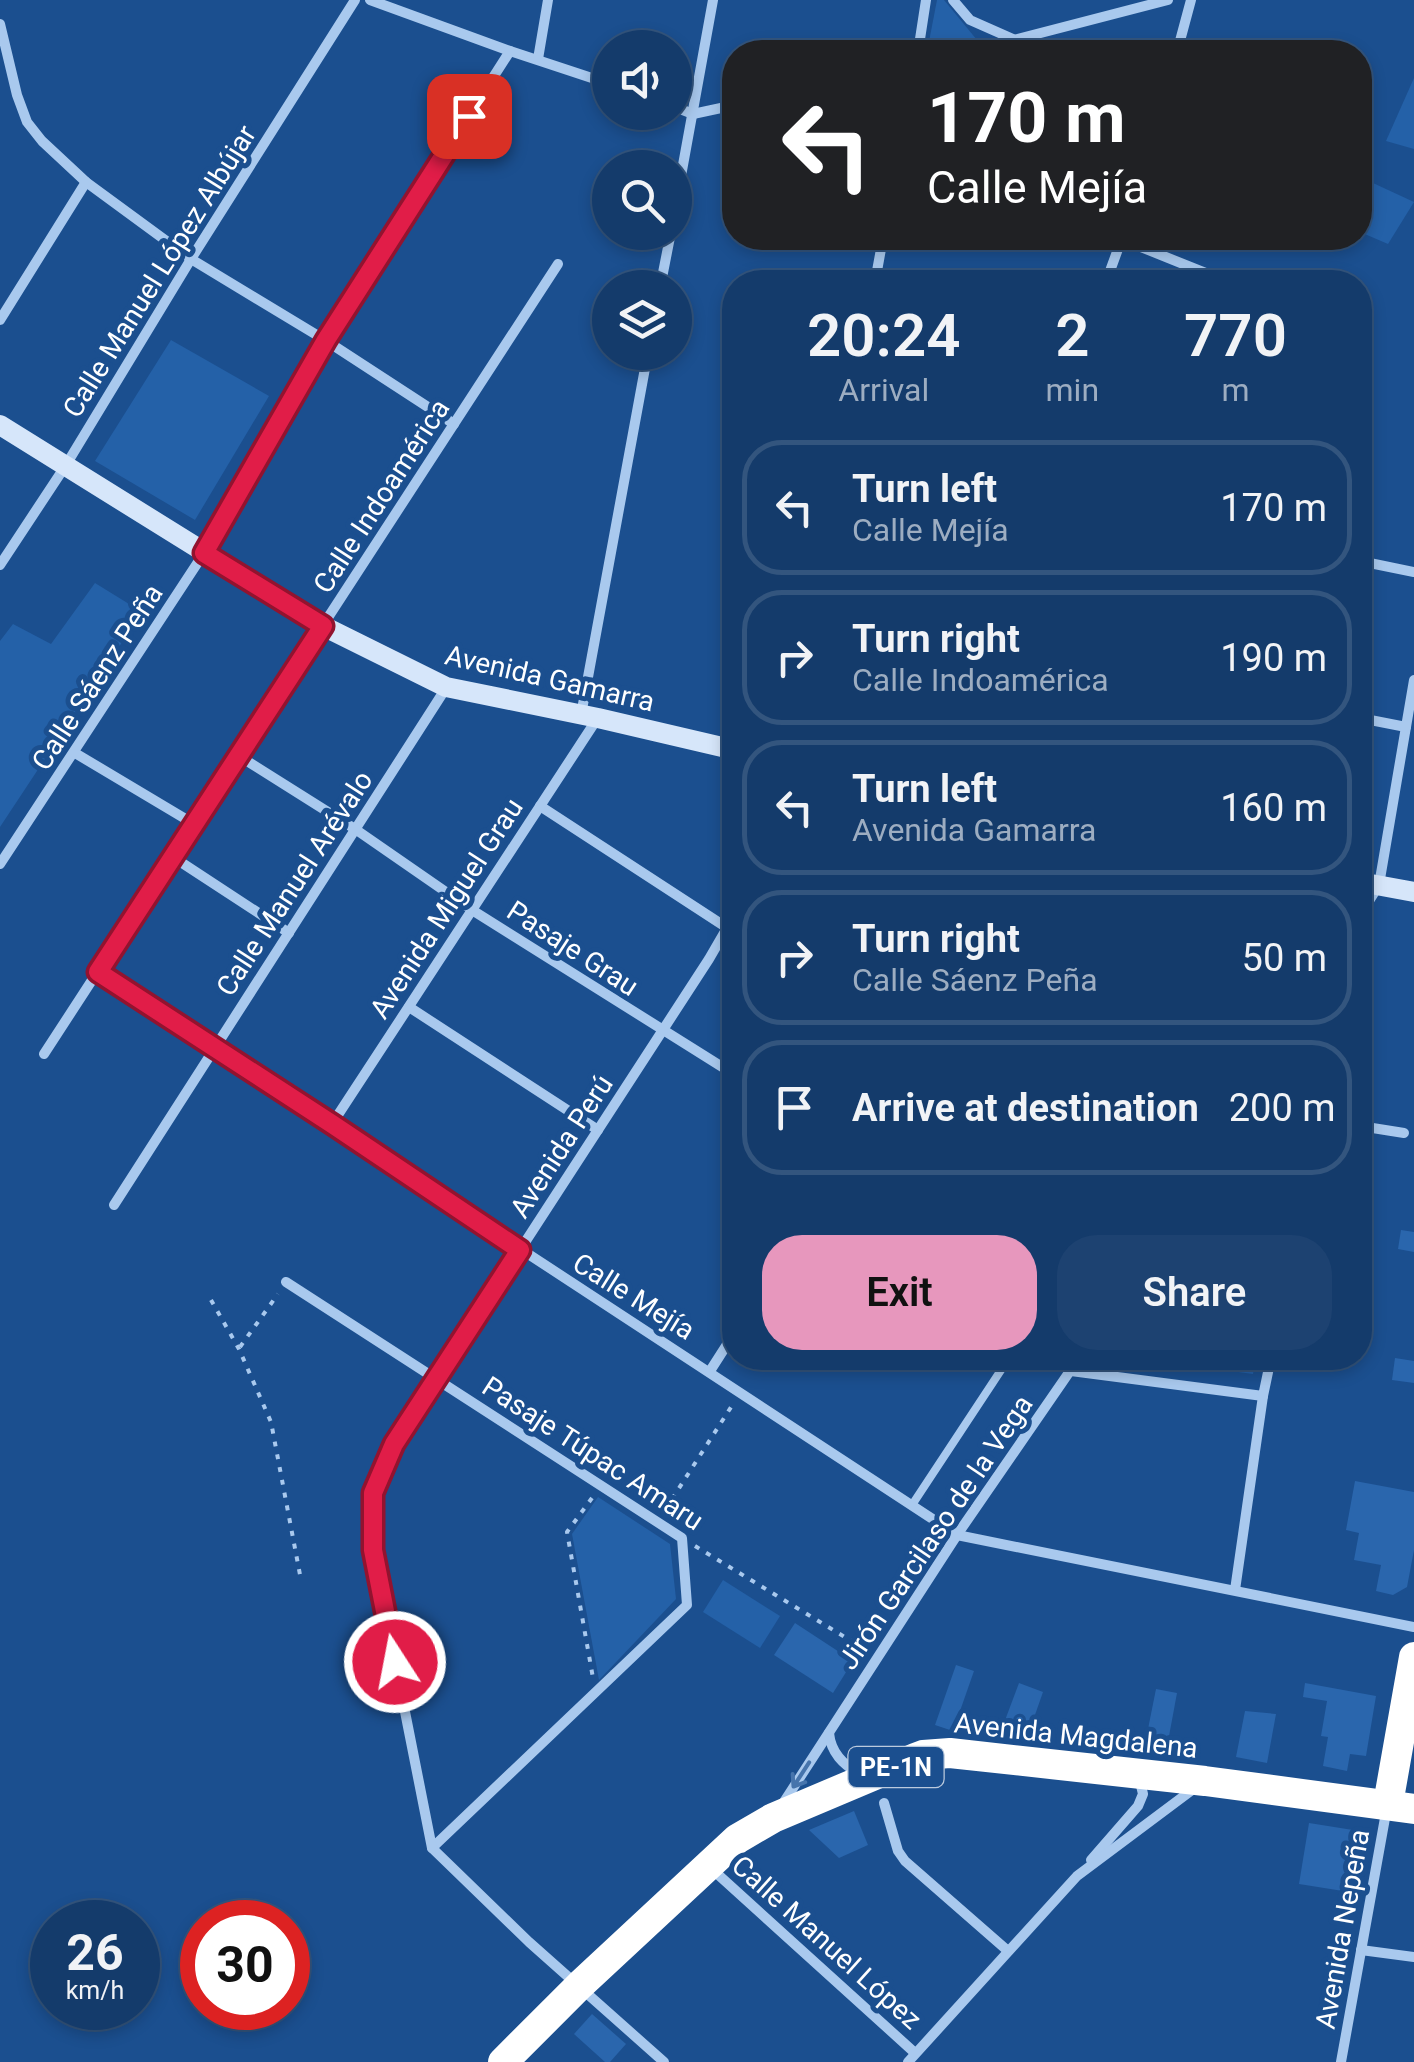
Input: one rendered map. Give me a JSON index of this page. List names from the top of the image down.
{
  "streets": {
    "highway": ["Avenida Magdalena", "PE-1N"],
    "street": [
      "Calle Manuel López Albújar",
      "Calle Indoamérica",
      "Calle Sáenz Peña",
      "Avenida Gamarra",
      "Calle Manuel Arévalo",
      "Avenida Miguel Grau",
      "Pasaje Grau",
      "Avenida Perú",
      "Calle Mejía",
      "Pasaje Túpac Amaru",
      "Jirón Garcilaso de la Vega",
      "Avenida Nepeña",
      "Calle Manuel López"
    ]
  },
  "crossings": [
    ["Calle Manuel López Albújar", "Avenida Gamarra"],
    ["Calle Indoamérica", "Avenida Gamarra"],
    ["Calle Indoamérica", "Pasaje Grau"],
    ["Calle Indoamérica", "Calle Mejía"],
    ["Calle Sáenz Peña", "Avenida Gamarra"],
    ["Avenida Gamarra", "Calle Manuel Arévalo"],
    ["Avenida Gamarra", "Avenida Miguel Grau"],
    ["Calle Manuel Arévalo", "Pasaje Grau"],
    ["Calle Manuel Arévalo", "Calle Mejía"],
    ["Avenida Miguel Grau", "Pasaje Grau"],
    ["Avenida Miguel Grau", "Calle Mejía"],
    ["Pasaje Grau", "Avenida Perú"],
    ["Avenida Perú", "Calle Mejía"],
    ["Avenida Perú", "Pasaje Túpac Amaru"],
    ["Calle Mejía", "Jirón Garcilaso de la Vega"],
    ["Pasaje Túpac Amaru", "Jirón Garcilaso de la Vega"],
    ["Jirón Garcilaso de la Vega", "Avenida Magdalena"],
    ["Avenida Magdalena", "Avenida Nepeña"],
    ["Avenida Magdalena", "Calle Manuel López"]
  ],
  "page": {
    "turn": ["170 m", "Calle Mejía"],
    "eta": [
      "20:24",
      "Arrival",
      "2",
      "min",
      "770",
      "m"
    ],
    "list": [
      {
        "name": "Turn left",
        "note": "Calle Mejía",
        "value": "170 m"
      },
      {
        "name": "Turn right",
        "note": "Calle Indoamérica",
        "value": "190 m"
      },
      {
        "name": "Turn left",
        "note": "Avenida Gamarra",
        "value": "160 m"
      },
      {
        "name": "Turn right",
        "note": "Calle Sáenz Peña",
        "value": "50 m"
      },
      {
        "name": "Arrive at destination",
        "value": "200 m"
      }
    ],
    "buttons": ["Exit", "Share"],
    "speed": "26 km/h",
    "limit": "30"
  }
}
